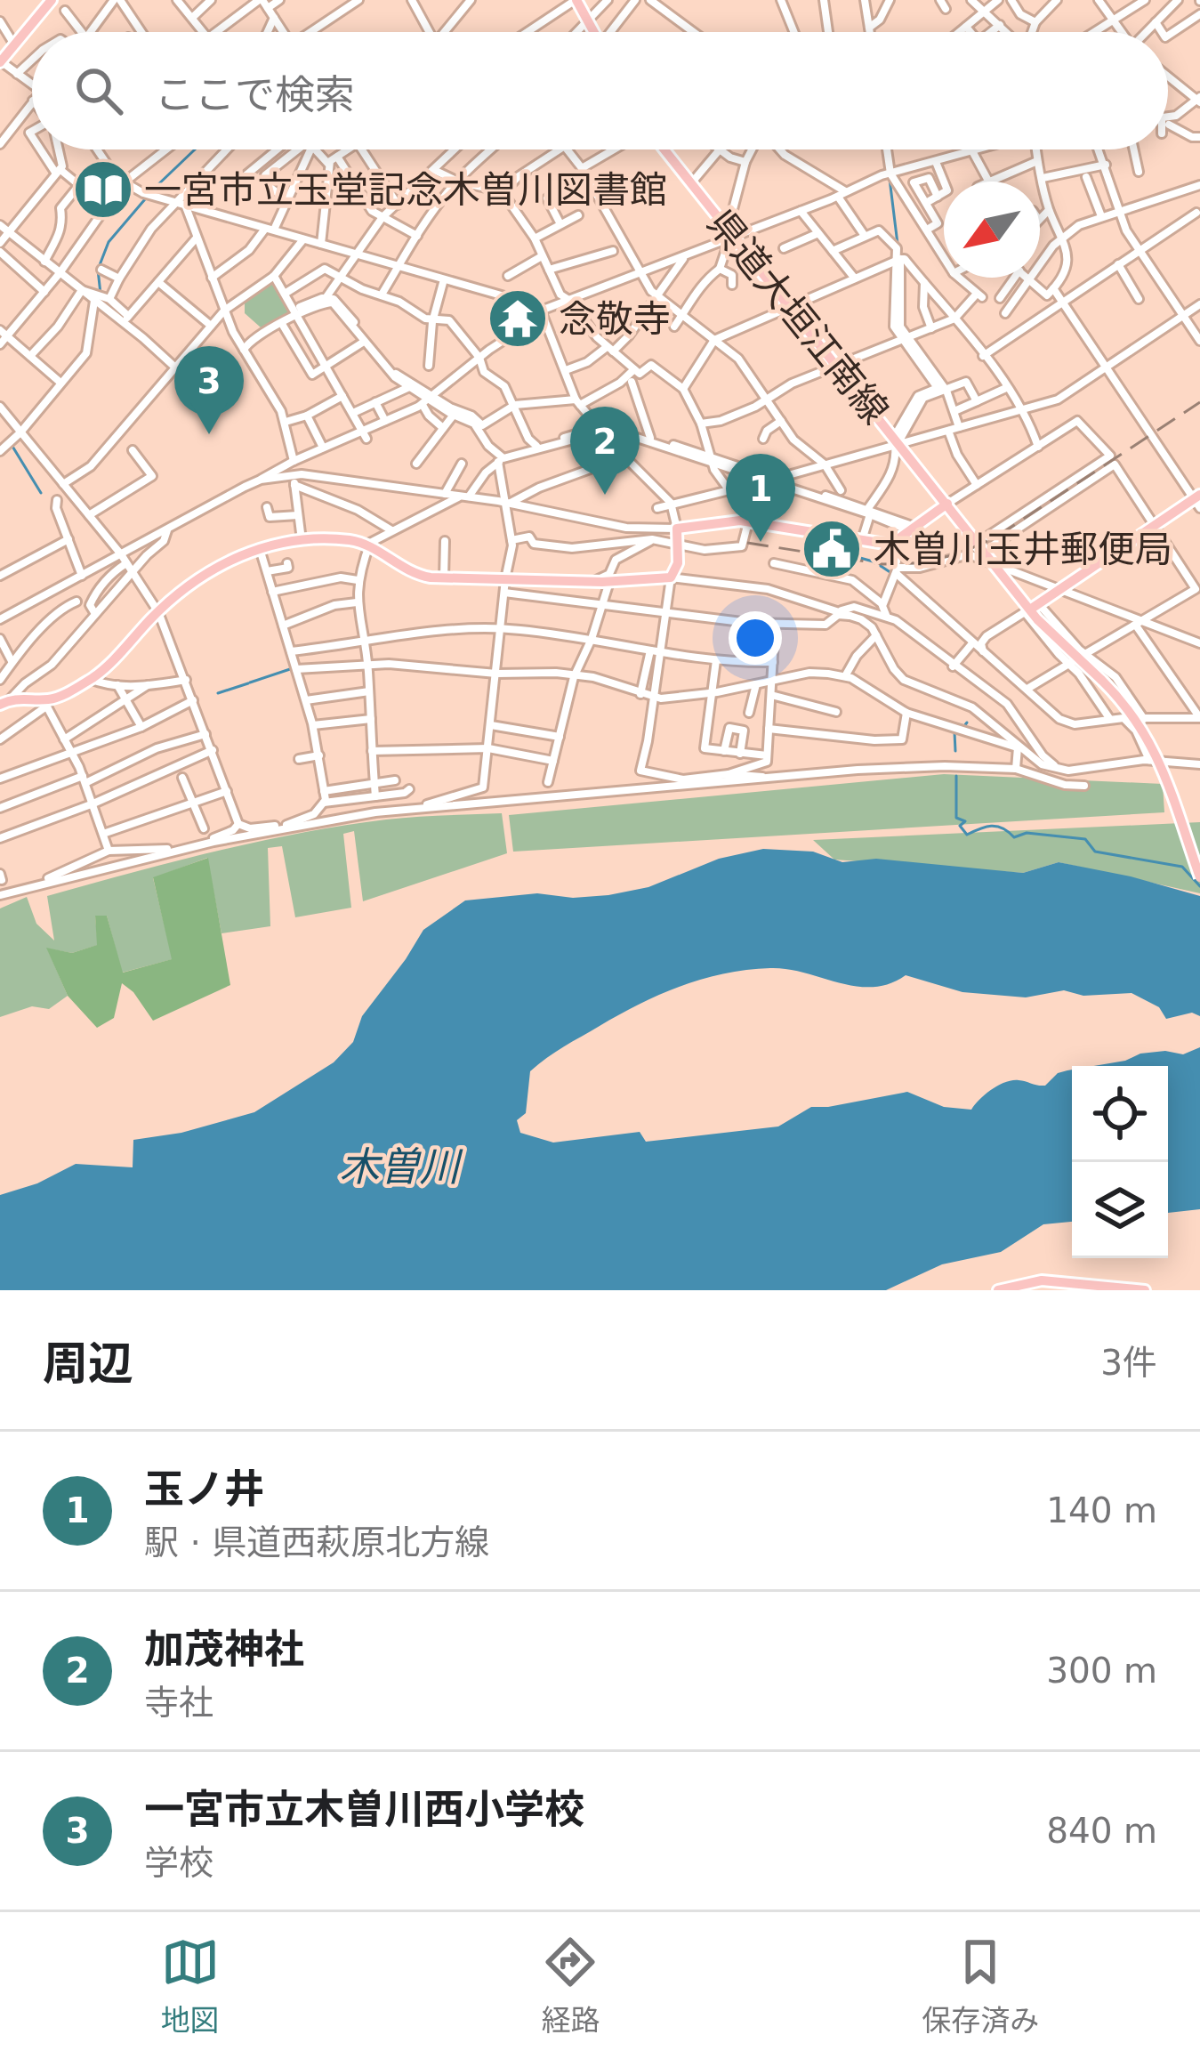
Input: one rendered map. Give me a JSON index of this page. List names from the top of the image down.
{
  "streets": {
    "main road": ["県道大垣江南線"]
  },
  "water": ["木曽川"],
  "places": {
    "library": ["一宮市立玉堂記念木曽川図書館"],
    "temple": ["念敬寺"],
    "public building": ["木曽川玉井郵便局"]
  },
  "north": "bottom left",
  "page": {
    "search": "ここで検索",
    "pins": ["3", "2", "1"],
    "heading": ["周辺", "3件"],
    "list": [
      {
        "mark": "1",
        "name": "玉ノ井",
        "note": "駅 · 県道西萩原北方線",
        "value": "140 m"
      },
      {
        "mark": "2",
        "name": "加茂神社",
        "note": "寺社",
        "value": "300 m"
      },
      {
        "mark": "3",
        "name": "一宮市立木曽川西小学校",
        "note": "学校",
        "value": "840 m"
      }
    ],
    "nav": ["地図", "経路", "保存済み"]
  }
}
